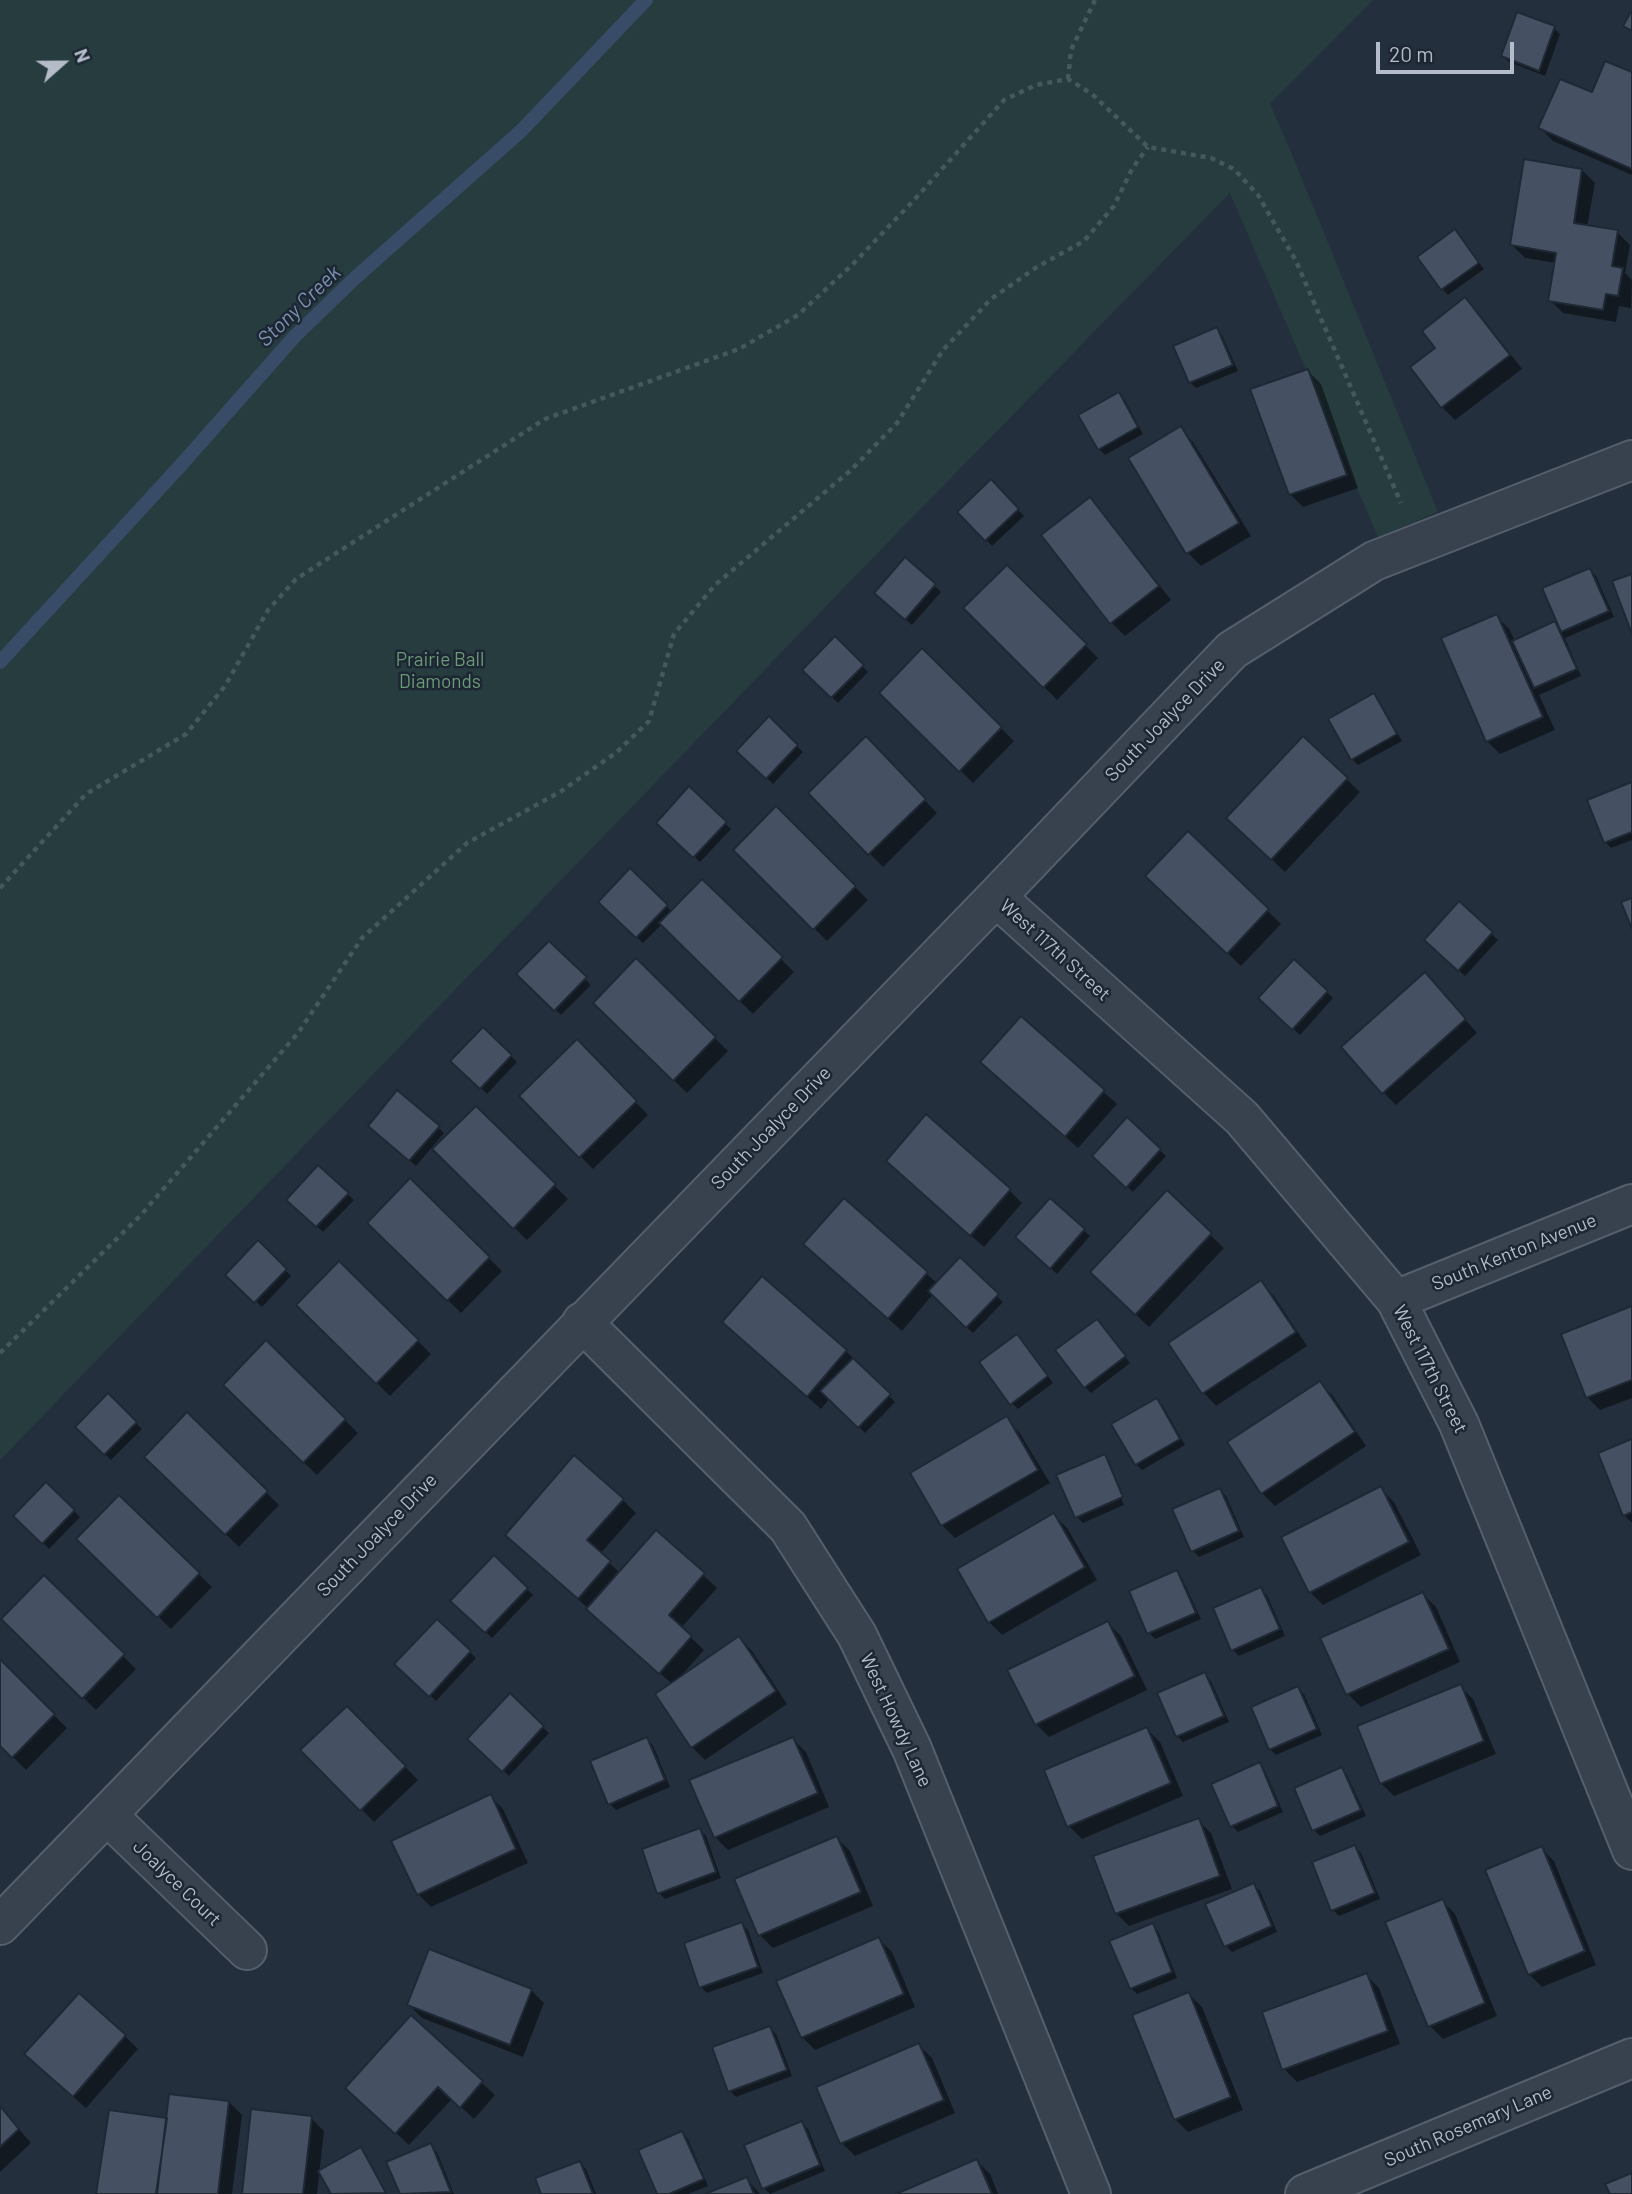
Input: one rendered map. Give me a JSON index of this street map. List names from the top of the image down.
{
  "streets": {
    "street": [
      "South Joalyce Drive",
      "West 117th Street",
      "South Kenton Avenue",
      "West Howdy Lane",
      "Joalyce Court",
      "South Rosemary Lane"
    ]
  },
  "crossings": [
    ["South Joalyce Drive", "West 117th Street"],
    ["South Joalyce Drive", "West Howdy Lane"],
    ["South Joalyce Drive", "Joalyce Court"],
    ["West 117th Street", "South Kenton Avenue"]
  ],
  "water": ["Stony Creek"],
  "parks": ["Prairie Ball Diamonds"],
  "scale_bar": "20 m",
  "north": "right"
}
